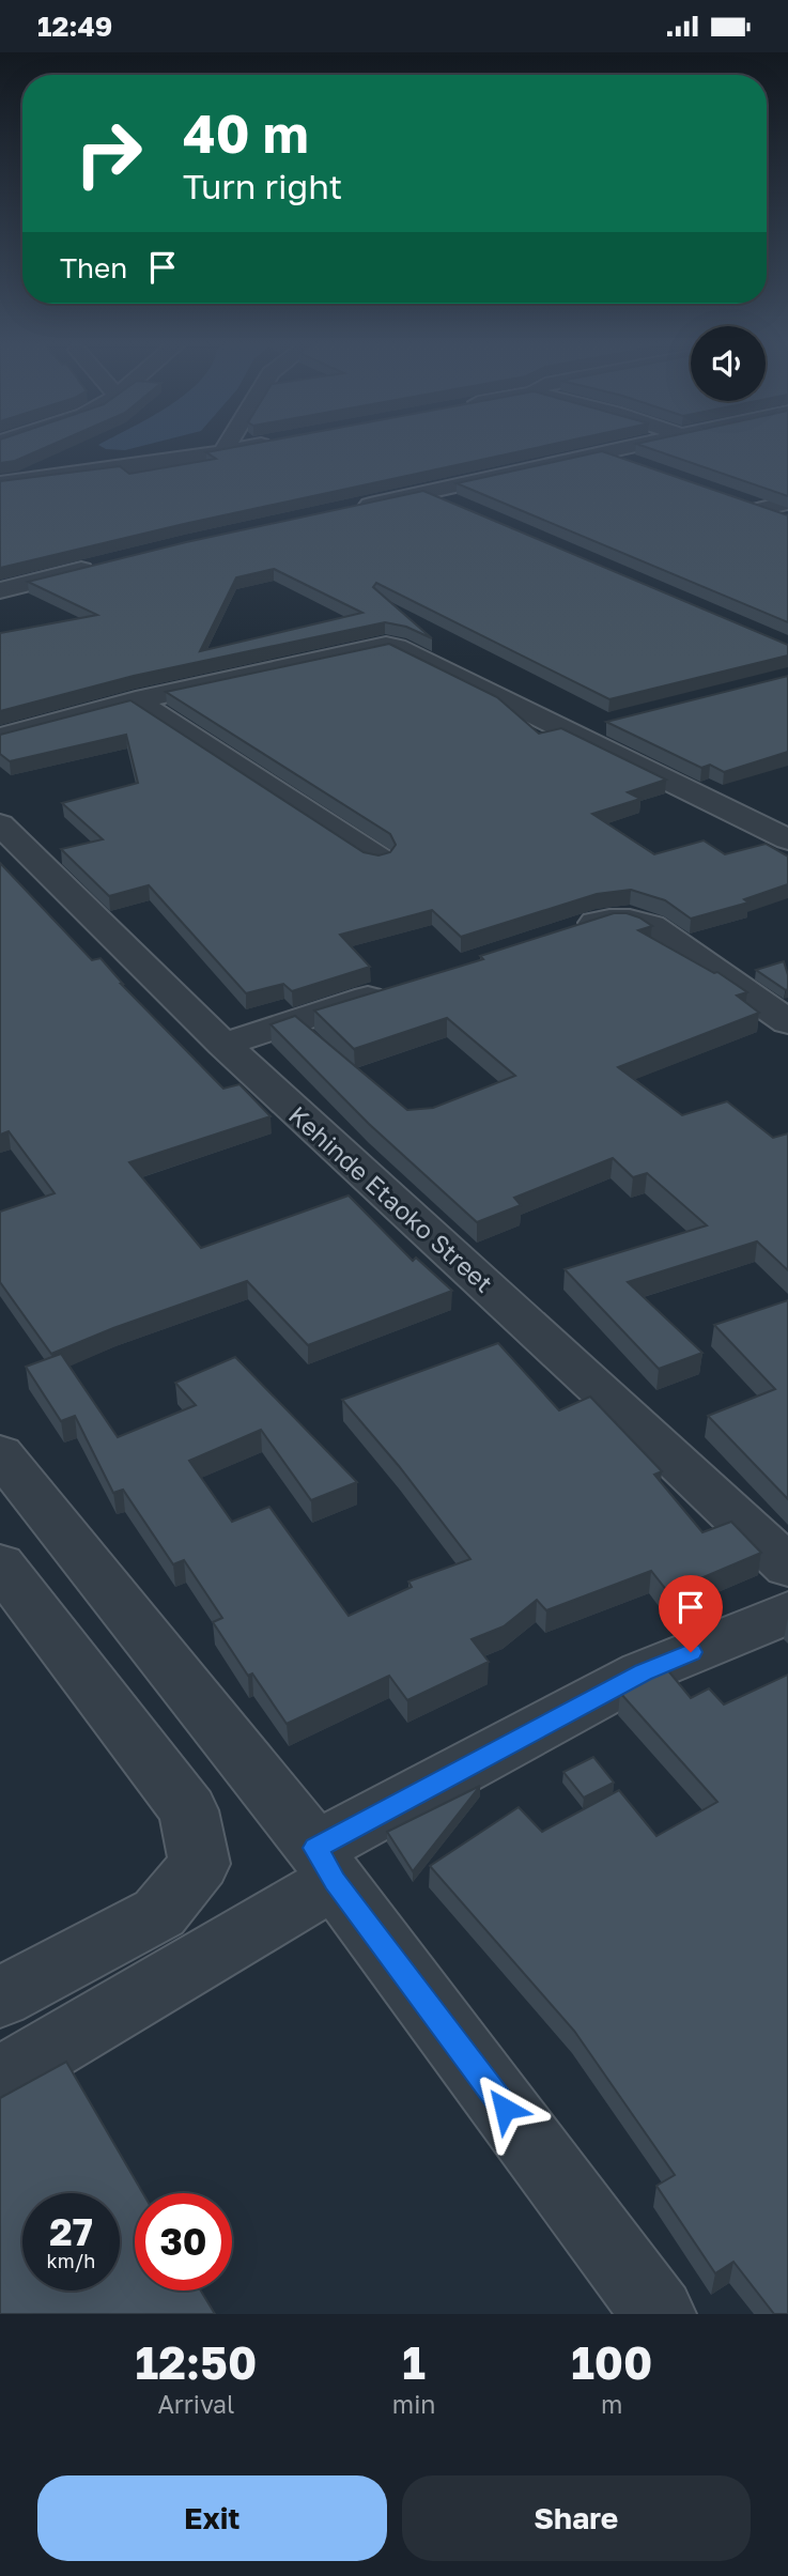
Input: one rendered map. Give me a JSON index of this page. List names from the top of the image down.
{
  "streets": {
    "street": ["Kehinde Etaoko Street"]
  },
  "page": {
    "status": "12:49",
    "turn": ["40 m", "Turn right"],
    "then": "Then",
    "speed": "27 km/h",
    "limit": "30",
    "eta": [
      "12:50",
      "Arrival",
      "1",
      "min",
      "100",
      "m"
    ],
    "buttons": ["Exit", "Share"]
  }
}
